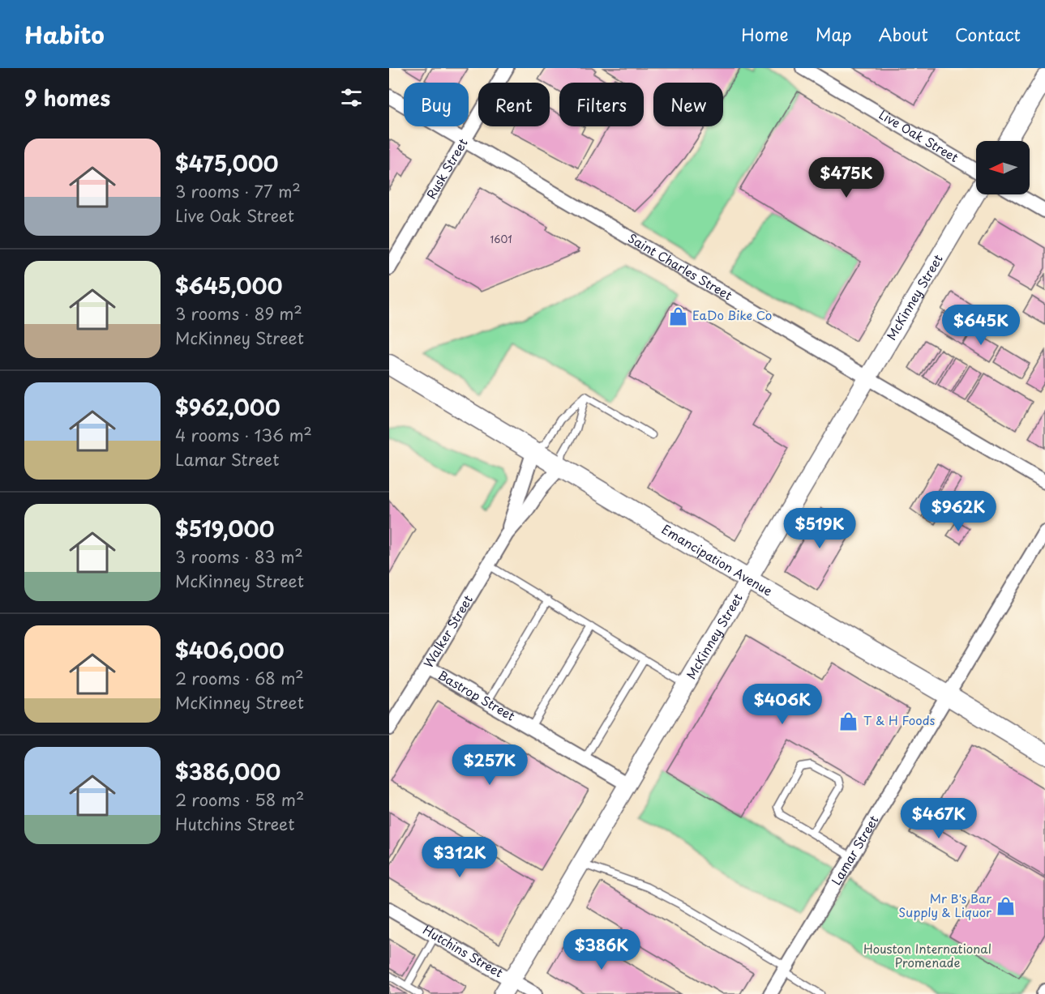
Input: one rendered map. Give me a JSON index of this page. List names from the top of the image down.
{
  "streets": {
    "main road": ["Emancipation Avenue"],
    "street": [
      "Live Oak Street",
      "Rusk Street",
      "Saint Charles Street",
      "McKinney Street",
      "Walker Street",
      "Bastrop Street",
      "Lamar Street",
      "Hutchins Street"
    ]
  },
  "crossings": [
    ["Rusk Street", "Saint Charles Street"],
    ["Saint Charles Street", "McKinney Street"],
    ["McKinney Street", "Emancipation Avenue"],
    ["McKinney Street", "Bastrop Street"],
    ["McKinney Street", "Hutchins Street"],
    ["Emancipation Avenue", "Walker Street"],
    ["Emancipation Avenue", "Lamar Street"],
    ["Walker Street", "Bastrop Street"]
  ],
  "parks": ["Houston International Promenade"],
  "places": {
    "shop": ["EaDo Bike Co", "T & H Foods", "Mr B's Bar Supply & Liquor"]
  },
  "house_numbers": ["1601"],
  "north": "left",
  "page": {
    "header": "Habito",
    "nav": [
      "Home",
      "Map",
      "About",
      "Contact"
    ],
    "heading": "9 homes",
    "chip": [
      "Buy",
      "Rent",
      "Filters",
      "New"
    ],
    "list": [
      {
        "name": "$475,000",
        "note": "3 rooms · 77 m² · Live Oak Street"
      },
      {
        "name": "$645,000",
        "note": "3 rooms · 89 m² · McKinney Street"
      },
      {
        "name": "$962,000",
        "note": "4 rooms · 136 m² · Lamar Street"
      },
      {
        "name": "$519,000",
        "note": "3 rooms · 83 m² · McKinney Street"
      },
      {
        "name": "$406,000",
        "note": "2 rooms · 68 m² · McKinney Street"
      },
      {
        "name": "$386,000",
        "note": "2 rooms · 58 m² · Hutchins Street"
      }
    ],
    "price": [
      "$475K",
      "$645K",
      "$962K",
      "$519K",
      "$406K",
      "$257K",
      "$467K",
      "$312K",
      "$386K"
    ]
  }
}
